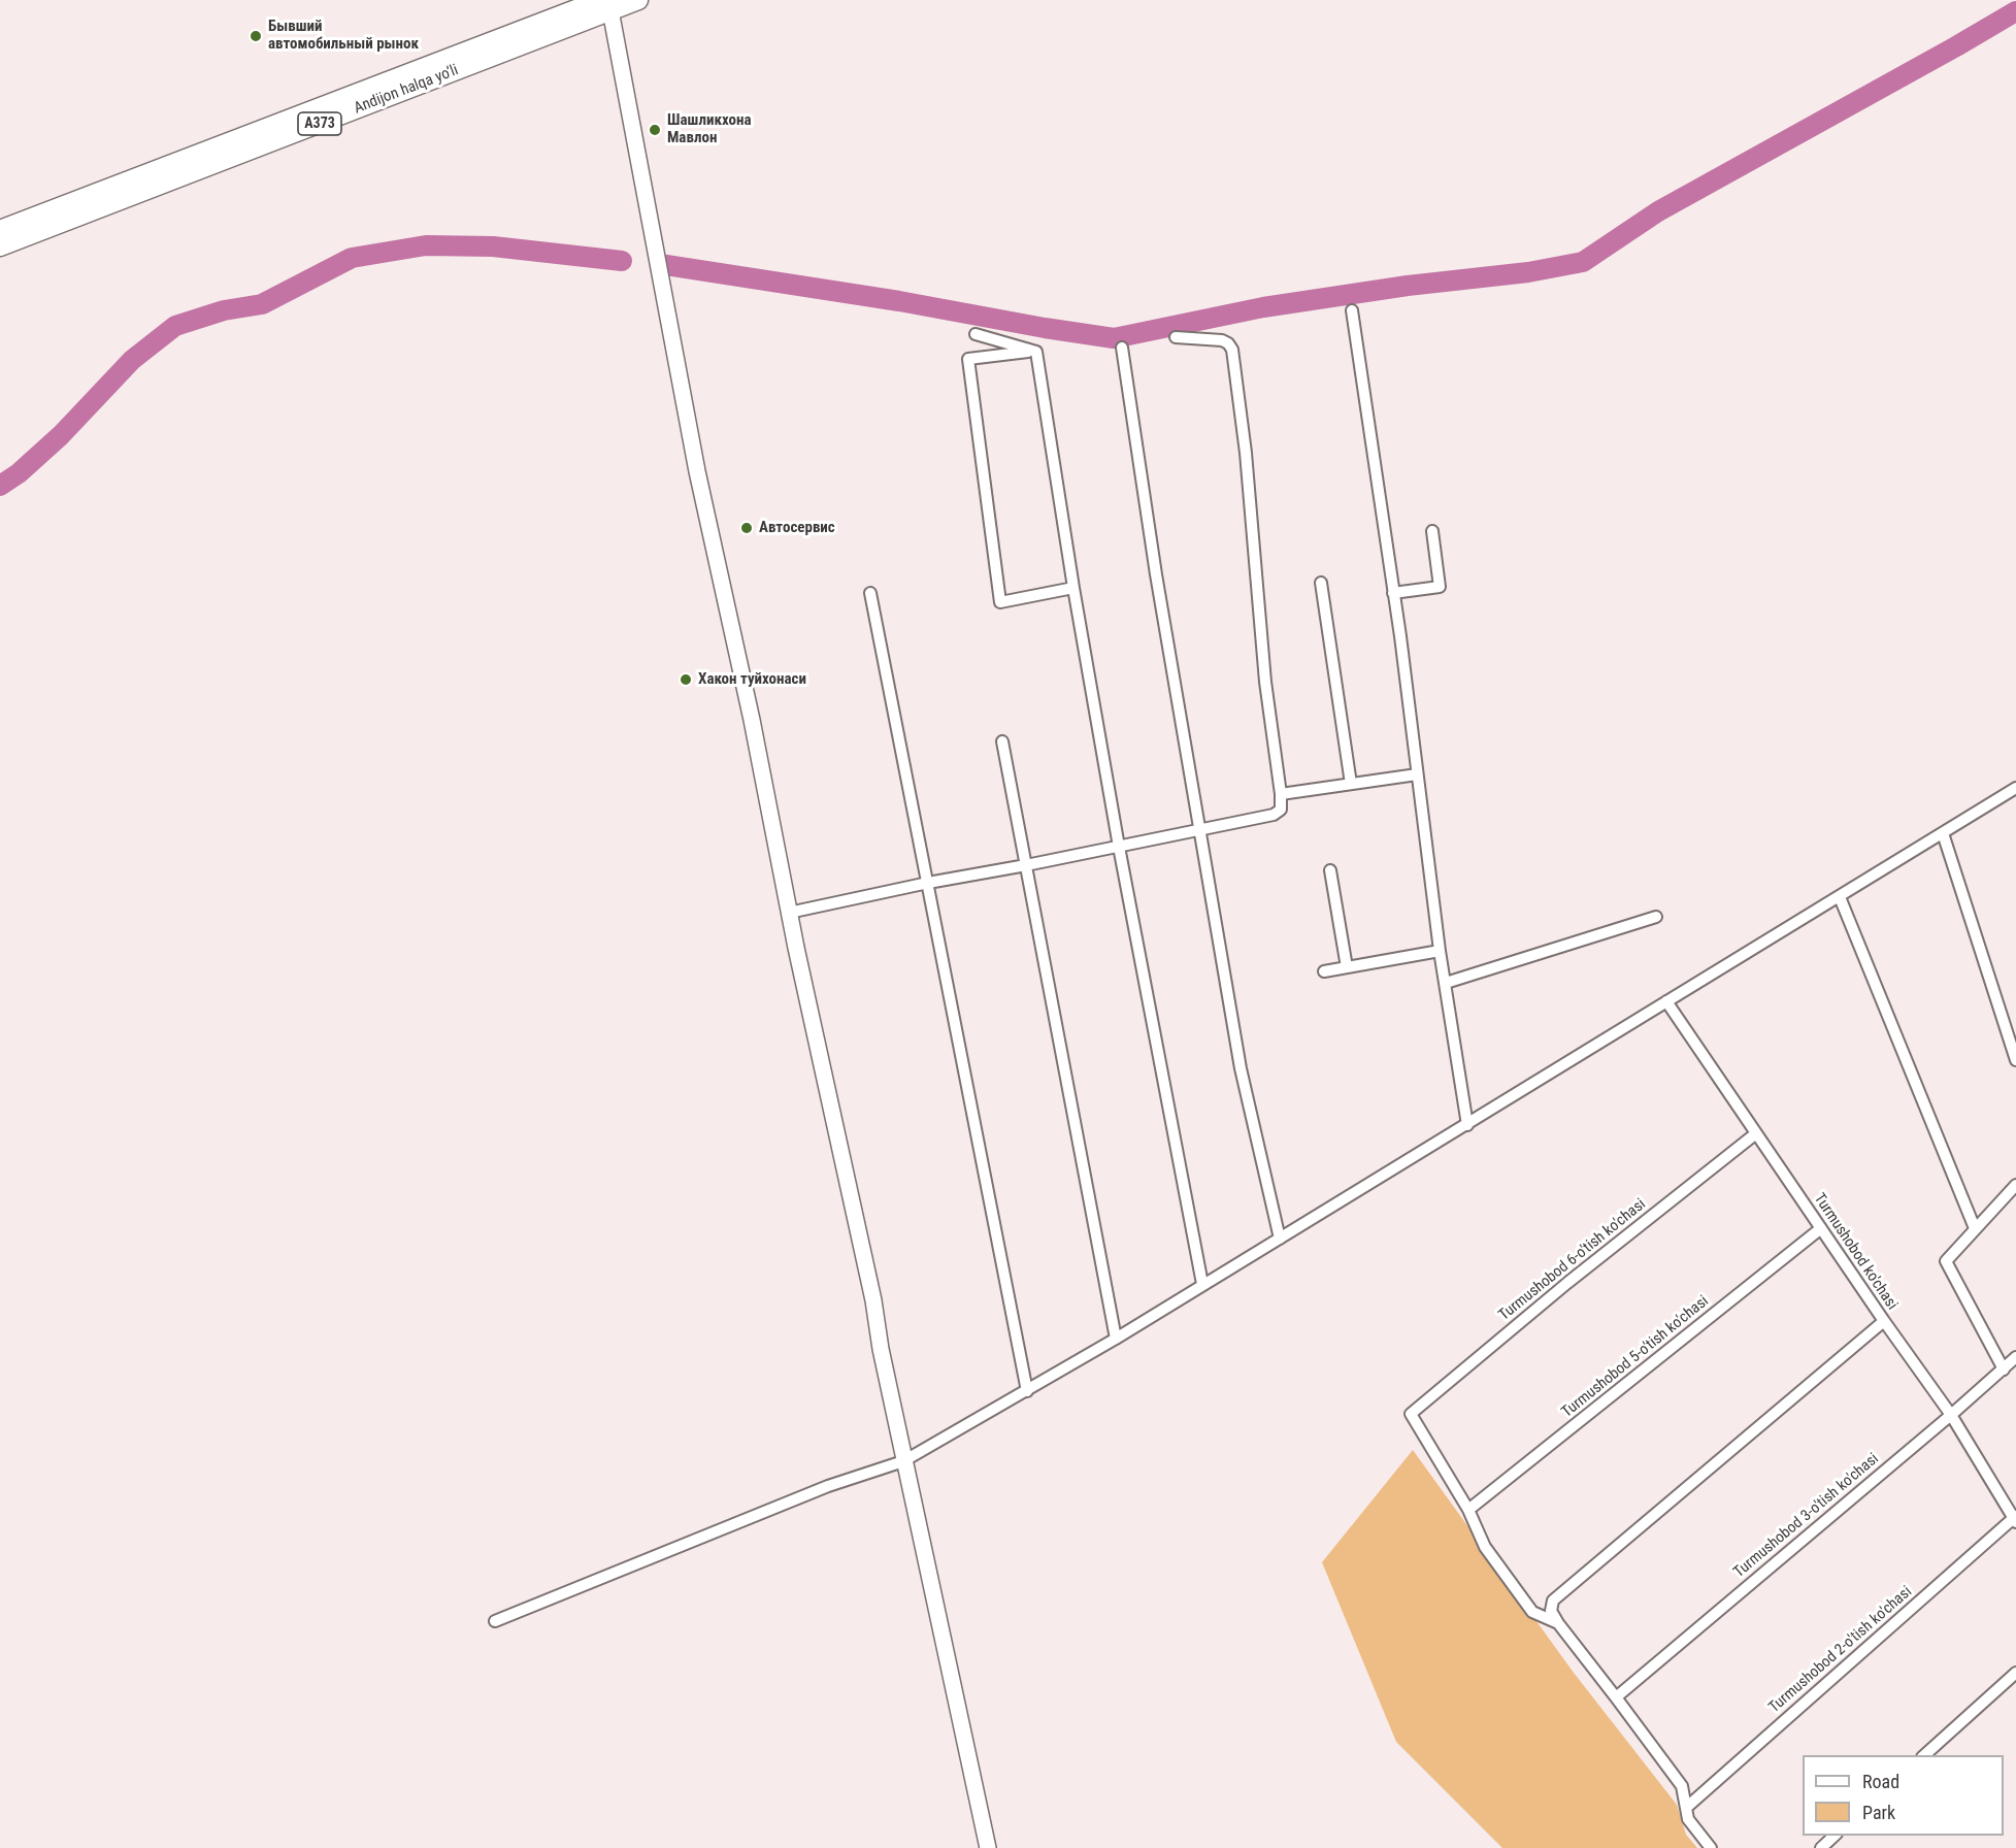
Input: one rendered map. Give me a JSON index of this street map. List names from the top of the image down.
{
  "streets": {
    "highway": ["Andijon halqa yo‘li", "A373"],
    "street": [
      "Turmushobod ko'chasi",
      "Turmushobod 6-o'tish ko'chasi",
      "Turmushobod 5-o'tish ko'chasi",
      "Turmushobod 3-o'tish ko'chasi",
      "Turmushobod 2-o'tish ko'chasi"
    ]
  },
  "crossings": [
    ["Turmushobod ko'chasi", "Turmushobod 6-o'tish ko'chasi"],
    ["Turmushobod ko'chasi", "Turmushobod 5-o'tish ko'chasi"],
    ["Turmushobod ko'chasi", "Turmushobod 3-o'tish ko'chasi"],
    ["Turmushobod ko'chasi", "Turmushobod 2-o'tish ko'chasi"],
    ["Turmushobod 6-o'tish ko'chasi", "Turmushobod 5-o'tish ko'chasi"]
  ],
  "places": [
    "Бывший автомобильный рынок",
    "Шашликхона Мавлон",
    "Автосервис",
    "Хакон туйхонаси"
  ],
  "legend": ["Road", "Park"]
}
